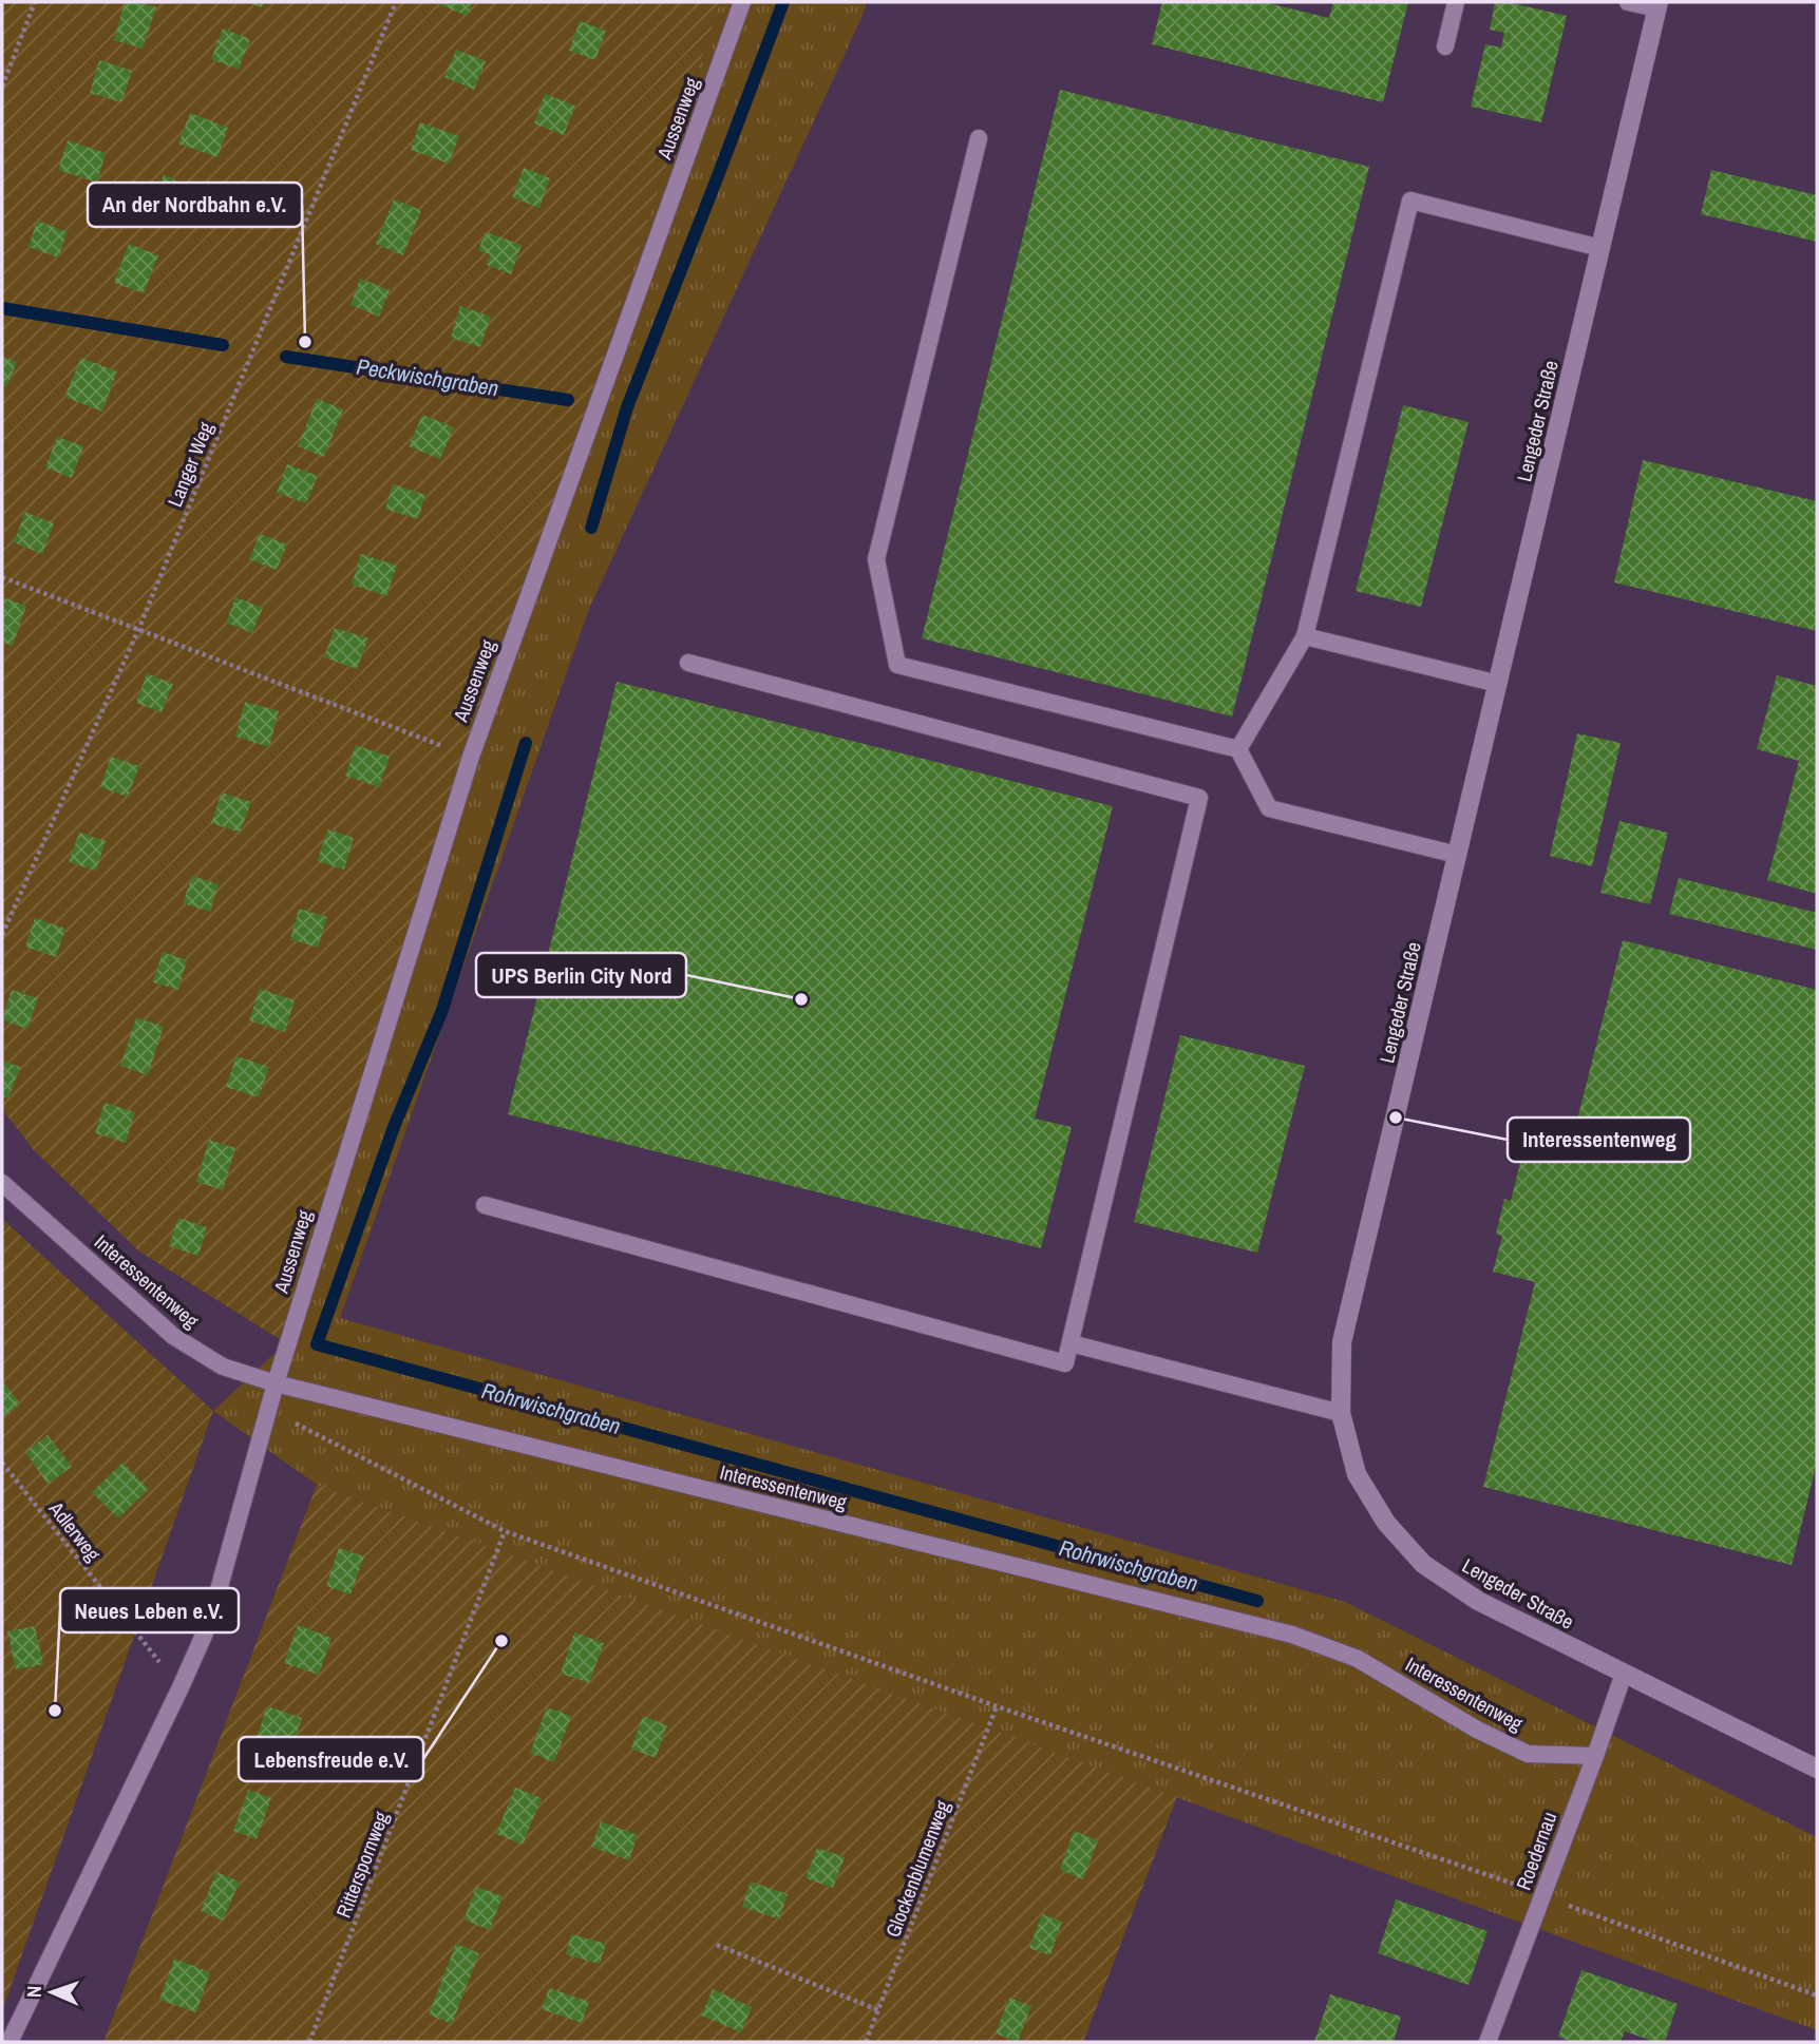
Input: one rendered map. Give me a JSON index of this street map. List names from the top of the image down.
{
  "streets": {
    "street": ["Lengeder Straße"],
    "lane": ["Aussenweg", "Interessentenweg", "Roedernau"],
    "path": [
      "Langer Weg",
      "Adlerweg",
      "Ritterspornweg",
      "Glockenblumenweg"
    ]
  },
  "crossings": [
    ["Aussenweg", "Interessentenweg"],
    ["Aussenweg", "Adlerweg"],
    ["Lengeder Straße", "Roedernau"],
    ["Interessentenweg", "Roedernau"]
  ],
  "water": ["Peckwischgraben", "Rohrwischgraben"],
  "places": [
    "An der Nordbahn e.V.",
    "UPS Berlin City Nord",
    "Interessentenweg",
    "Lebensfreude e.V.",
    "Neues Leben e.V."
  ],
  "north": "left"
}
